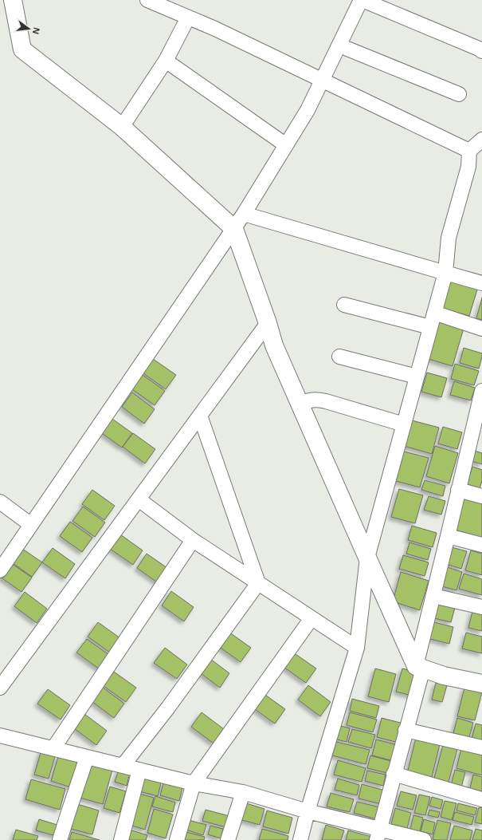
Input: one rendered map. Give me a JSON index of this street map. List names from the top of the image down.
{
  "north": "right"
}
